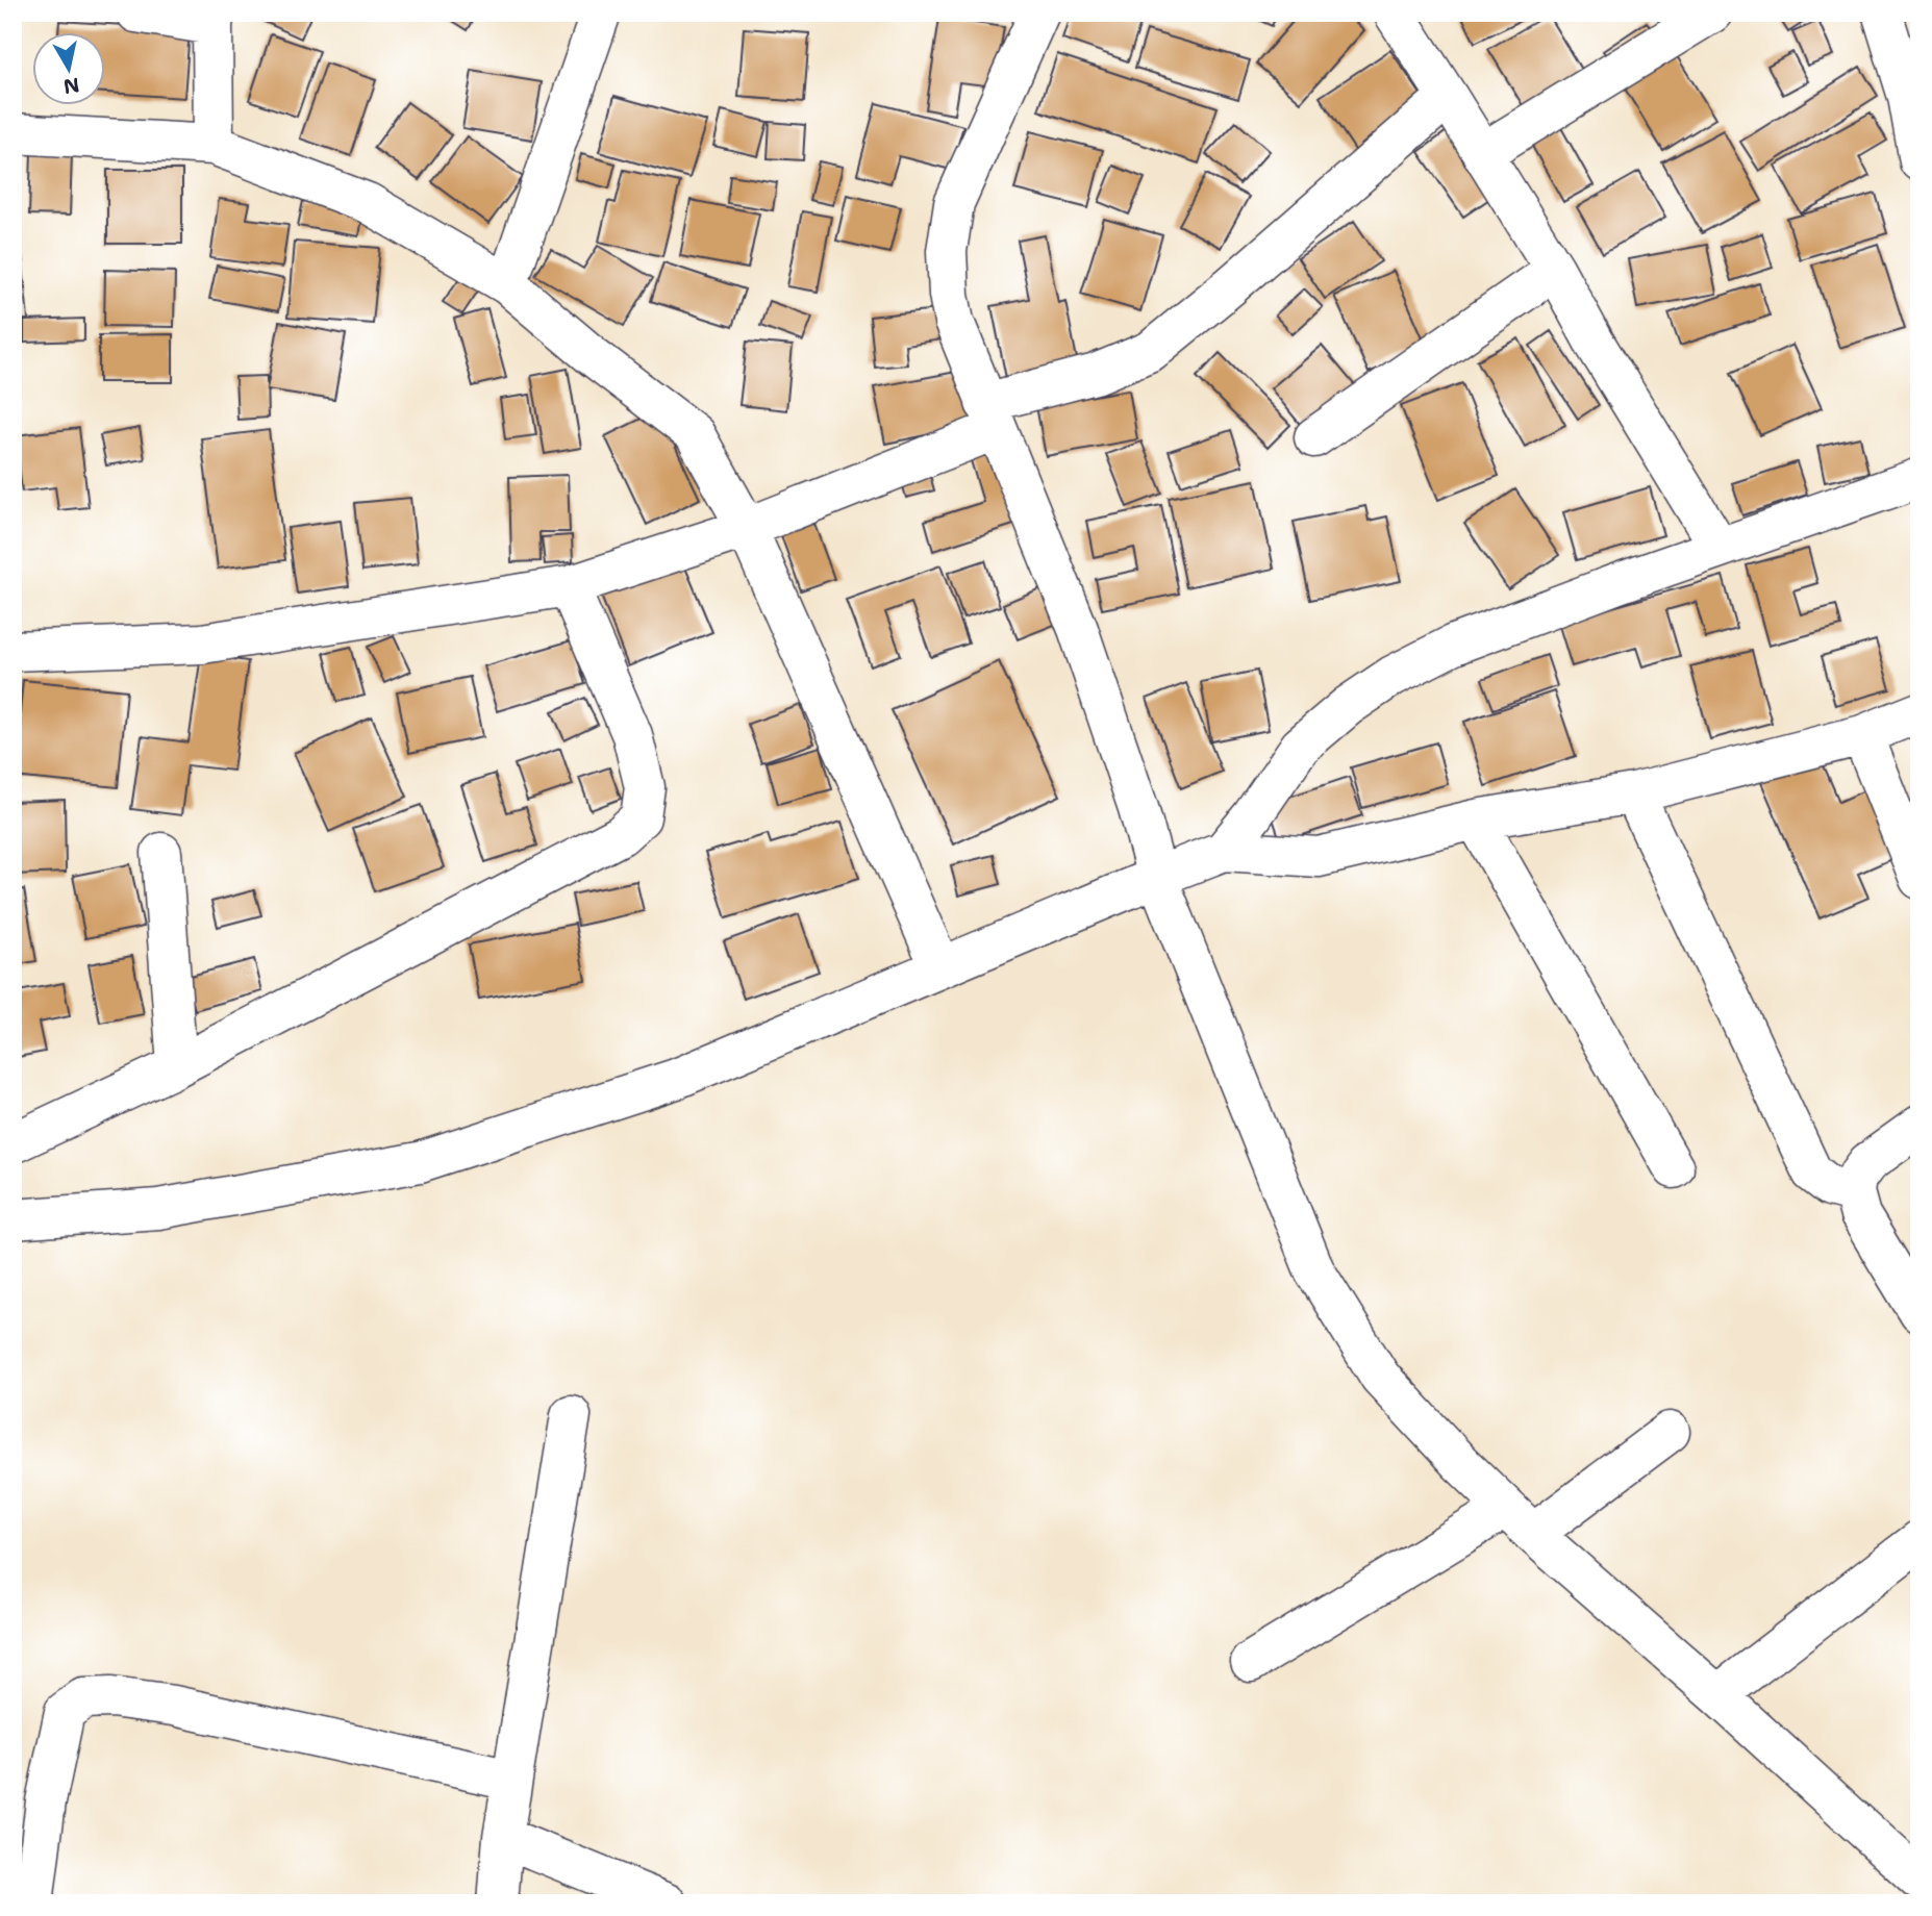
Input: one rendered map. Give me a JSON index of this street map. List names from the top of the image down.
{
  "north": "bottom"
}
